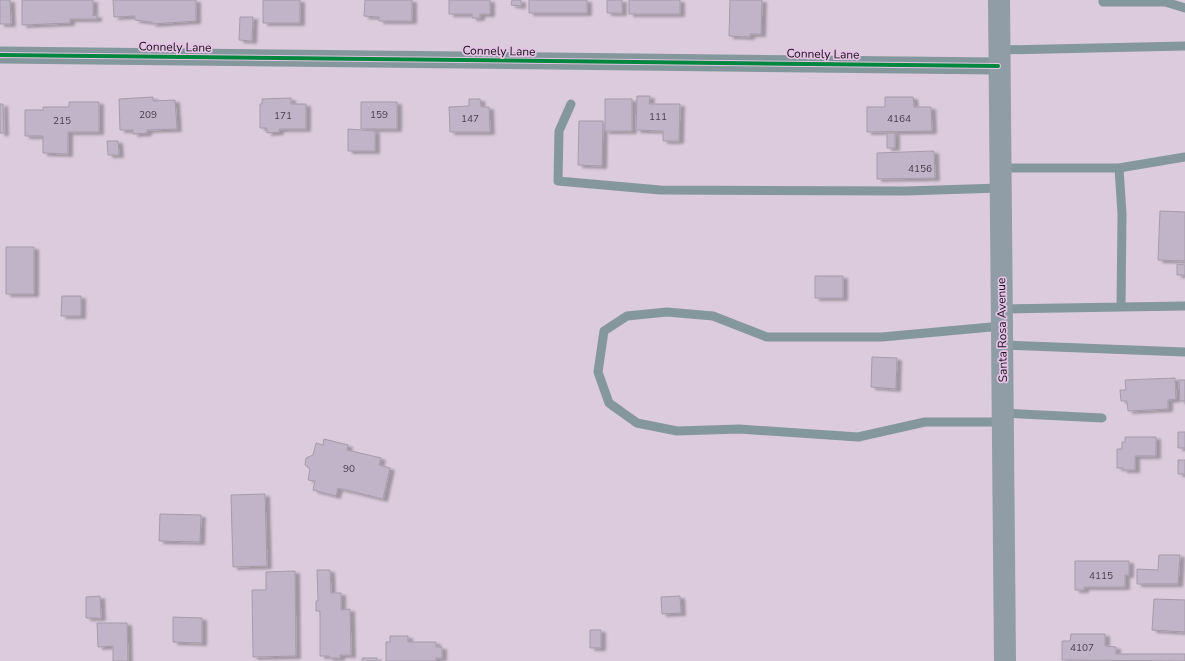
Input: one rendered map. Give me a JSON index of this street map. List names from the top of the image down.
{
  "streets": {
    "main road": ["Santa Rosa Avenue"],
    "street": ["Connely Lane"]
  },
  "crossings": [
    ["Connely Lane", "Santa Rosa Avenue"]
  ],
  "house_numbers": [
    "209",
    "159",
    "171",
    "111",
    "147",
    "4164",
    "215",
    "4156",
    "90",
    "4115",
    "4107"
  ]
}
